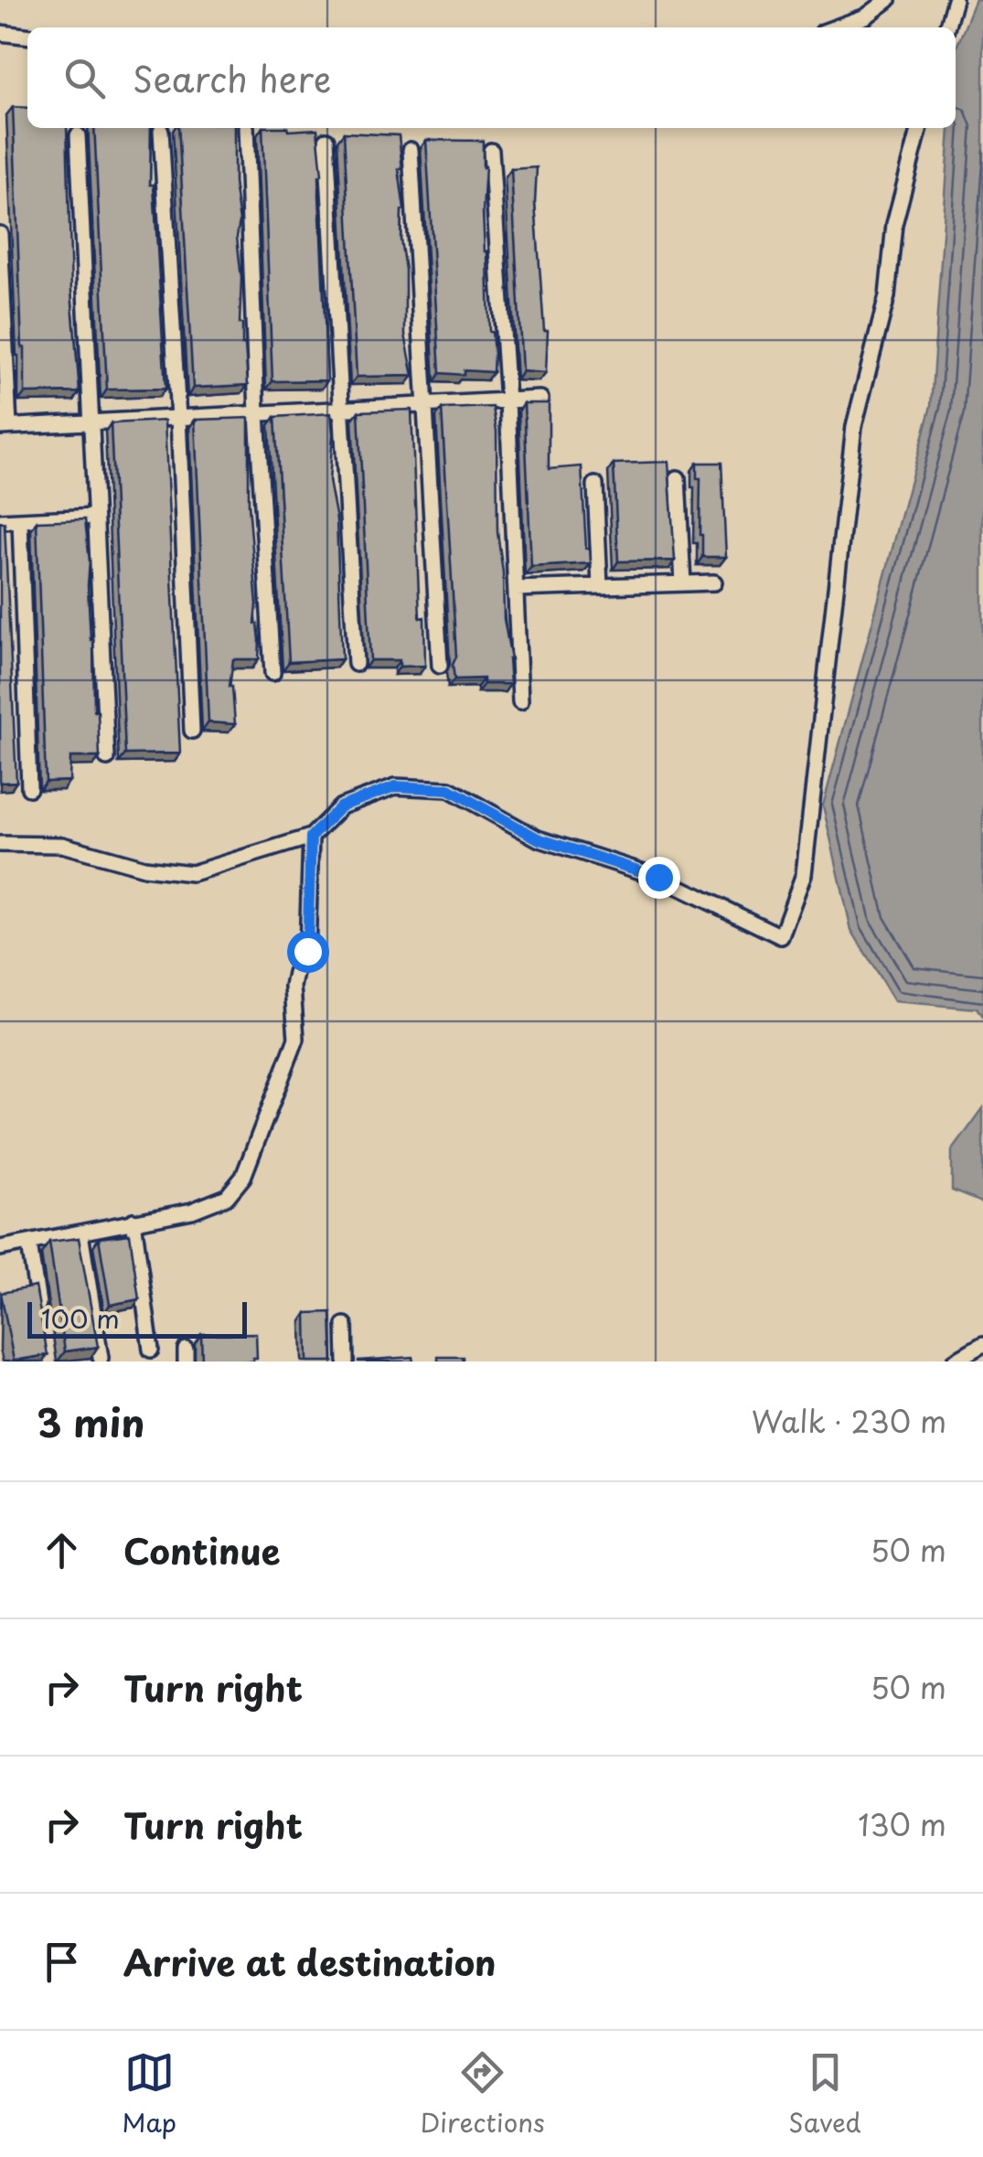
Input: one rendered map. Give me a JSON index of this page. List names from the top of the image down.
{
  "scale_bar": "100 m",
  "page": {
    "search": "Search here",
    "scale": "100 m",
    "heading": ["3 min", "Walk · 230 m"],
    "list": [
      ["Continue", "50 m"],
      ["Turn right", "50 m"],
      ["Turn right", "130 m"],
      "Arrive at destination"
    ],
    "nav": ["Map", "Directions", "Saved"]
  }
}
